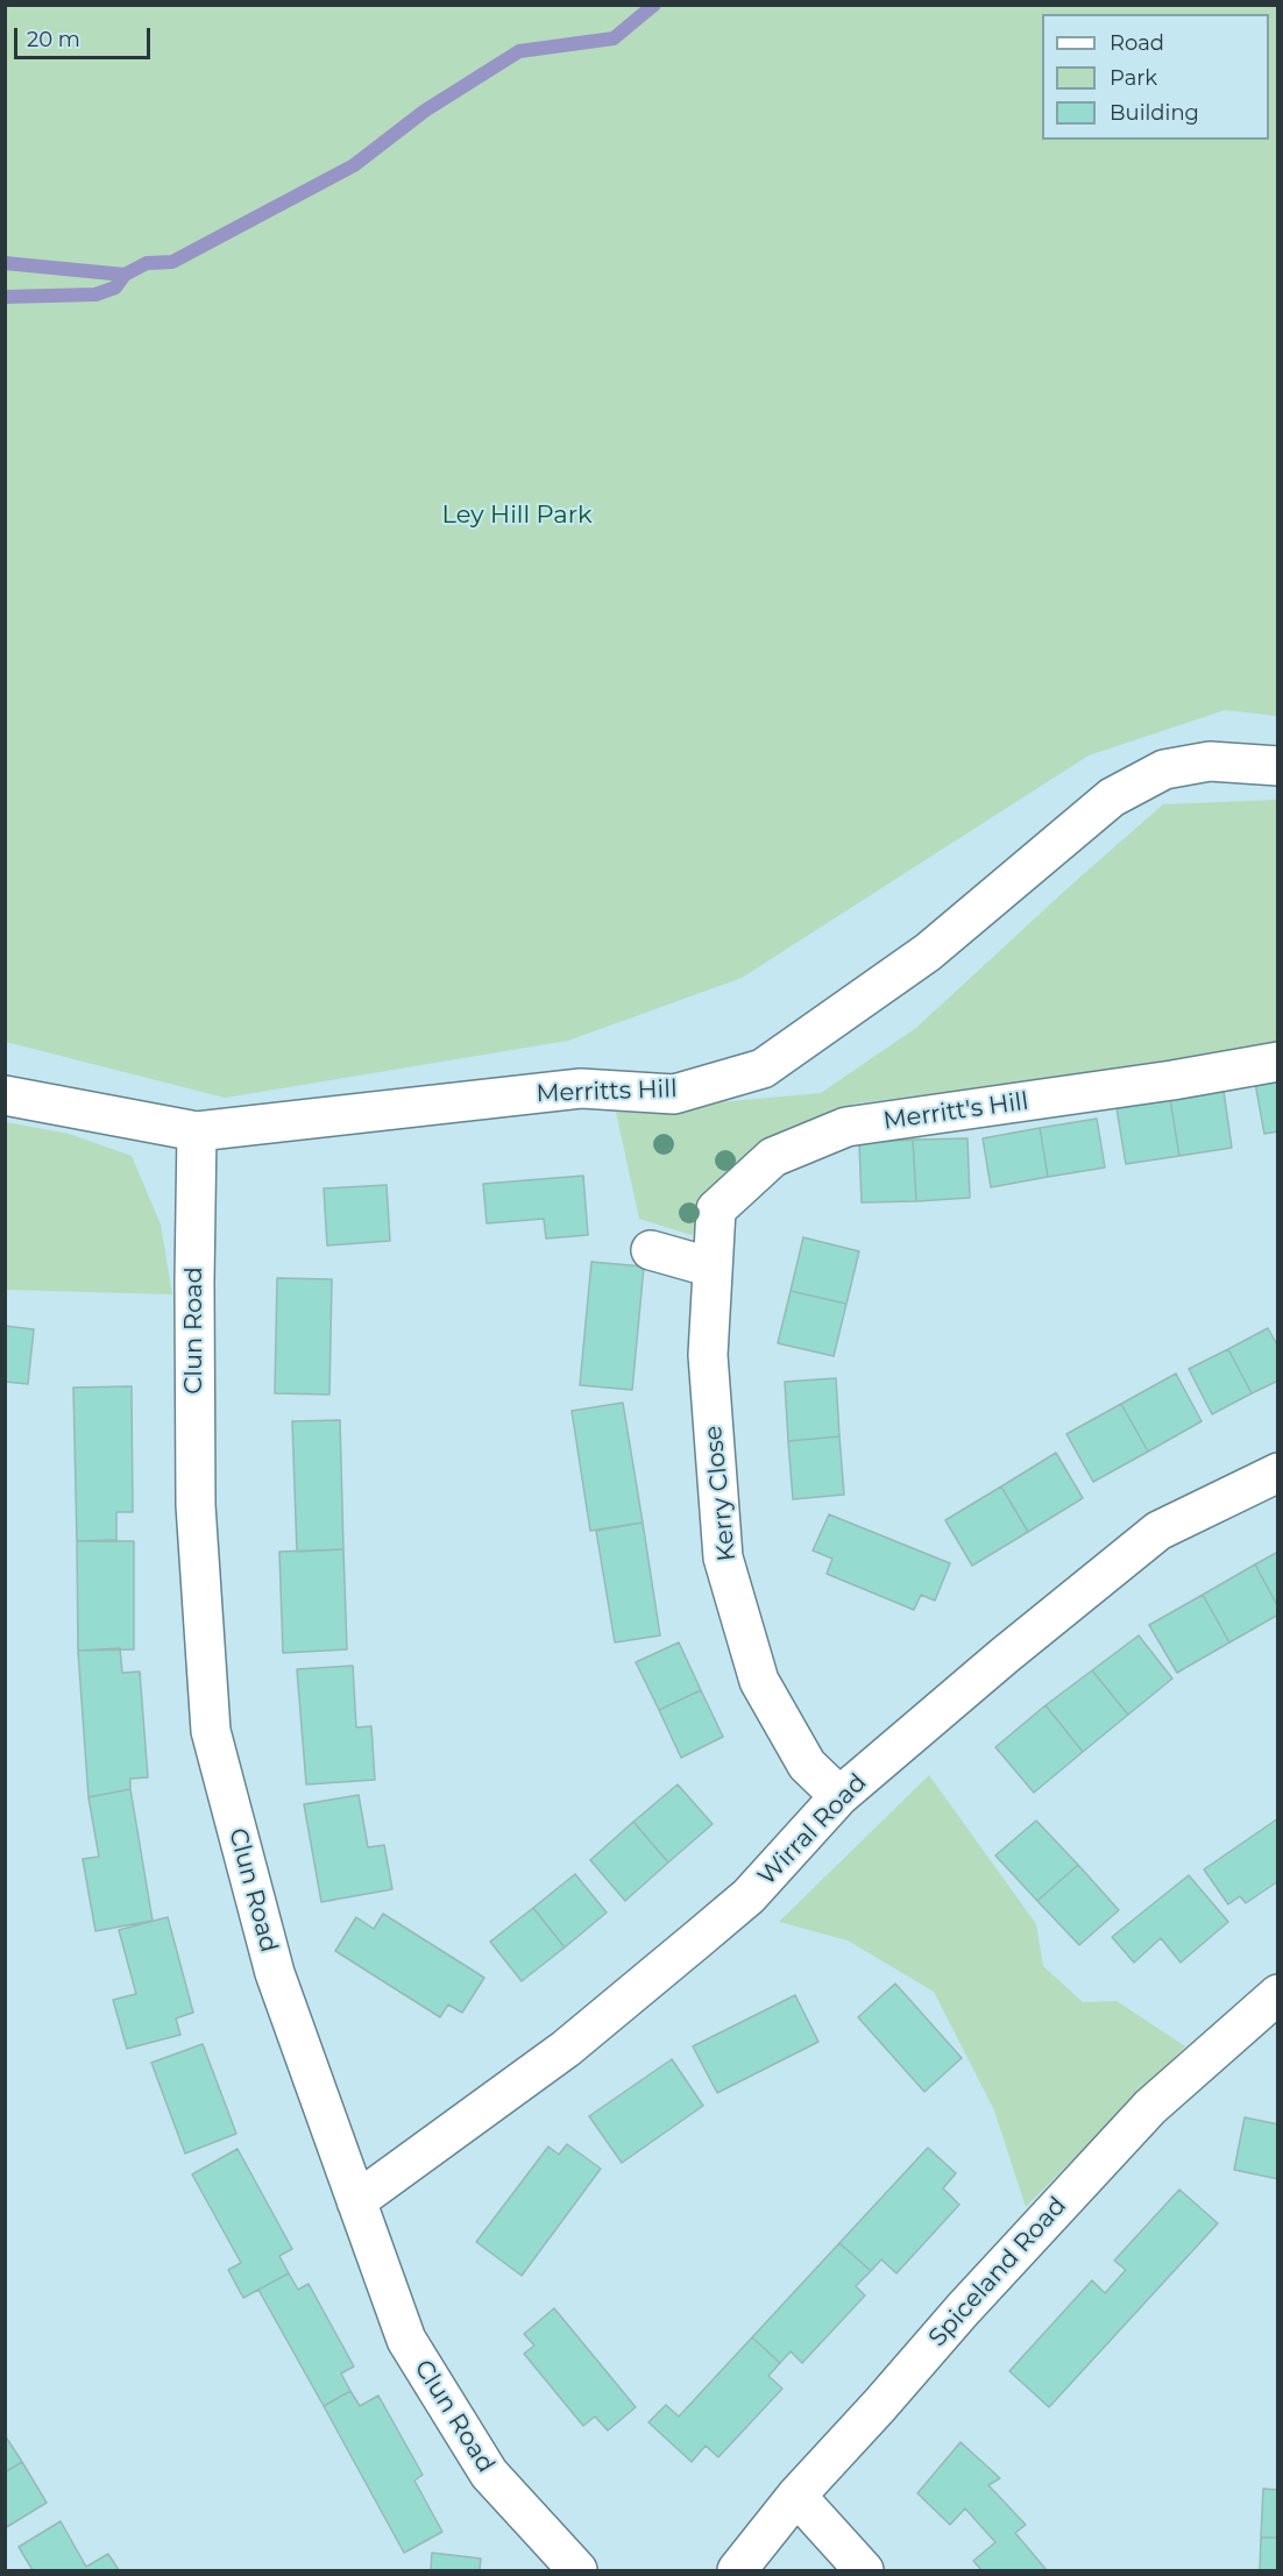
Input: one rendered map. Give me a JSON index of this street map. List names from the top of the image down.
{
  "streets": {
    "street": [
      "Merritts Hill",
      "Merritt's Hill",
      "Clun Road",
      "Kerry Close",
      "Wirral Road",
      "Spiceland Road"
    ]
  },
  "crossings": [
    ["Merritts Hill", "Clun Road"],
    ["Merritt's Hill", "Kerry Close"],
    ["Clun Road", "Wirral Road"],
    ["Kerry Close", "Wirral Road"]
  ],
  "parks": ["Ley Hill Park"],
  "legend": ["Road", "Park", "Building"],
  "scale_bar": "20 m"
}
